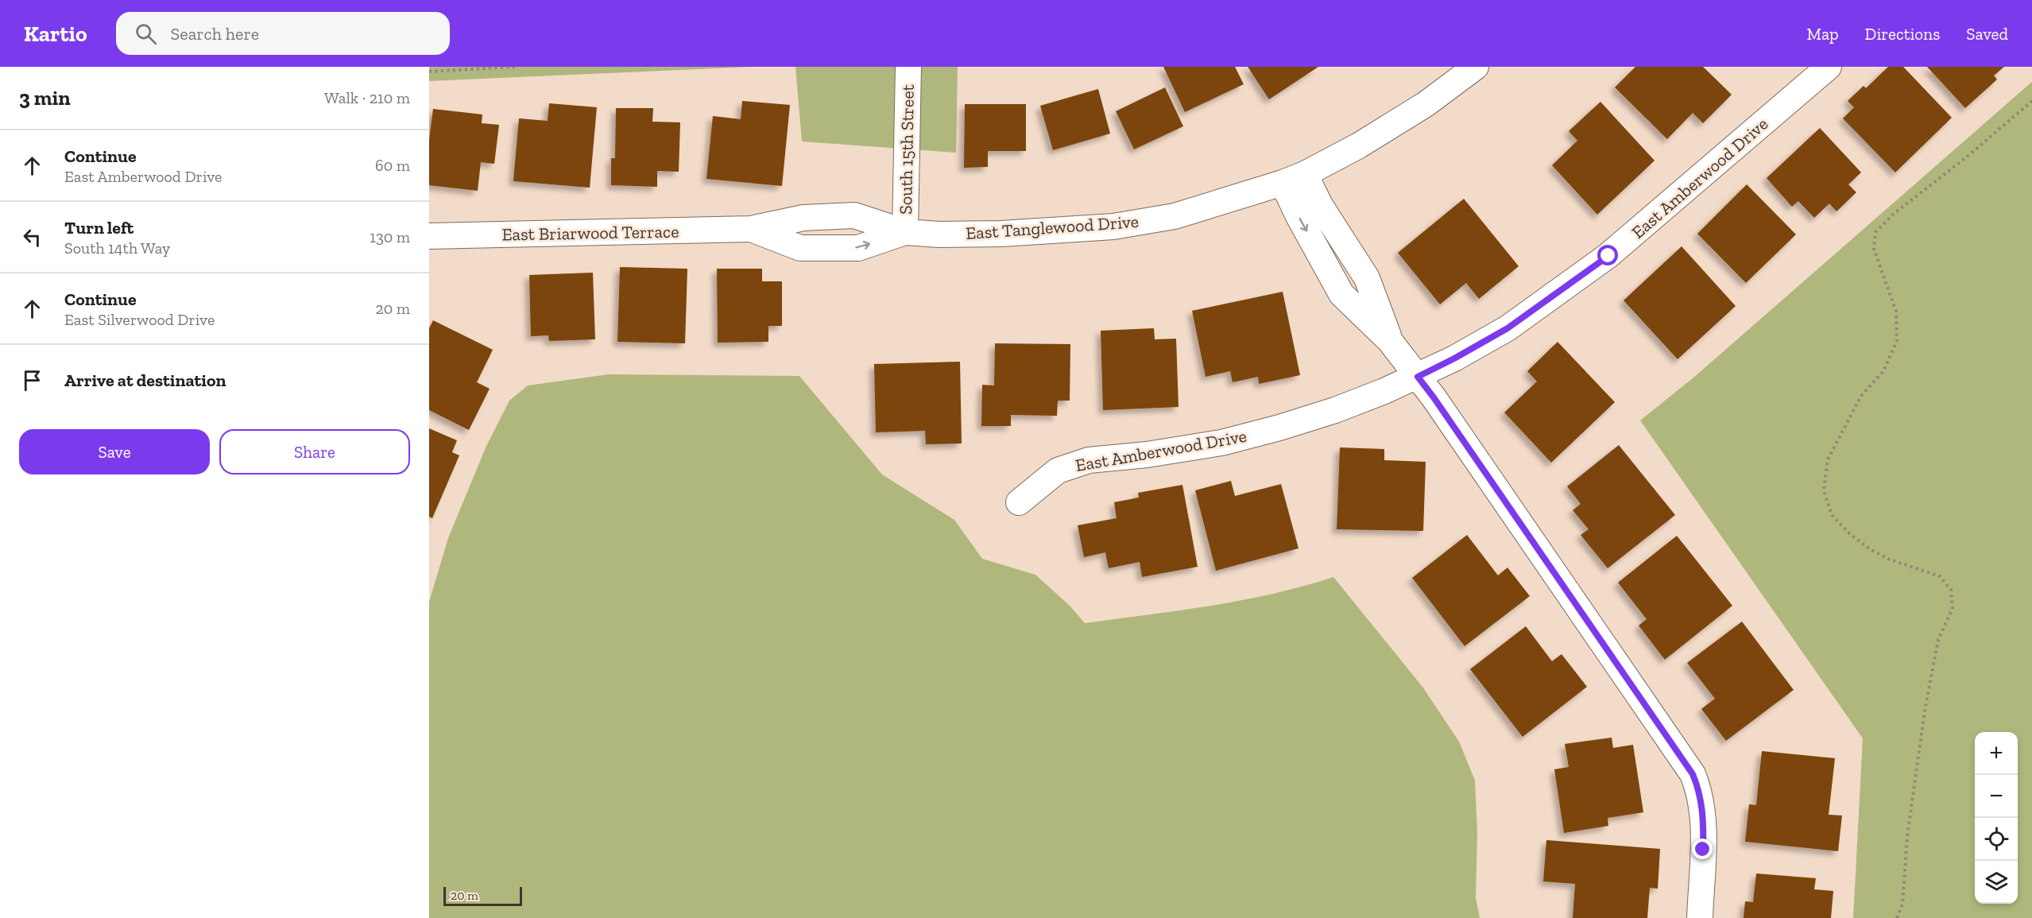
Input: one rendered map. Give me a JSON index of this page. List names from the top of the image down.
{
  "streets": {
    "street": [
      "South 15th Street",
      "East Amberwood Drive",
      "East Tanglewood Drive",
      "East Briarwood Terrace"
    ]
  },
  "crossings": [
    ["South 15th Street", "East Tanglewood Drive"],
    ["South 15th Street", "East Briarwood Terrace"],
    ["East Tanglewood Drive", "East Briarwood Terrace"]
  ],
  "scale_bar": "20 m",
  "page": {
    "header": "Kartio",
    "search": "Search here",
    "nav": ["Map", "Directions", "Saved"],
    "heading": ["3 min", "Walk · 210 m"],
    "list": [
      ["Continue", "East Amberwood Drive", "60 m"],
      ["Turn left", "South 14th Way", "130 m"],
      ["Continue", "East Silverwood Drive", "20 m"],
      "Arrive at destination"
    ],
    "buttons": ["Save", "Share"],
    "map_buttons": ["+", "−"],
    "scale": "20 m"
  }
}
